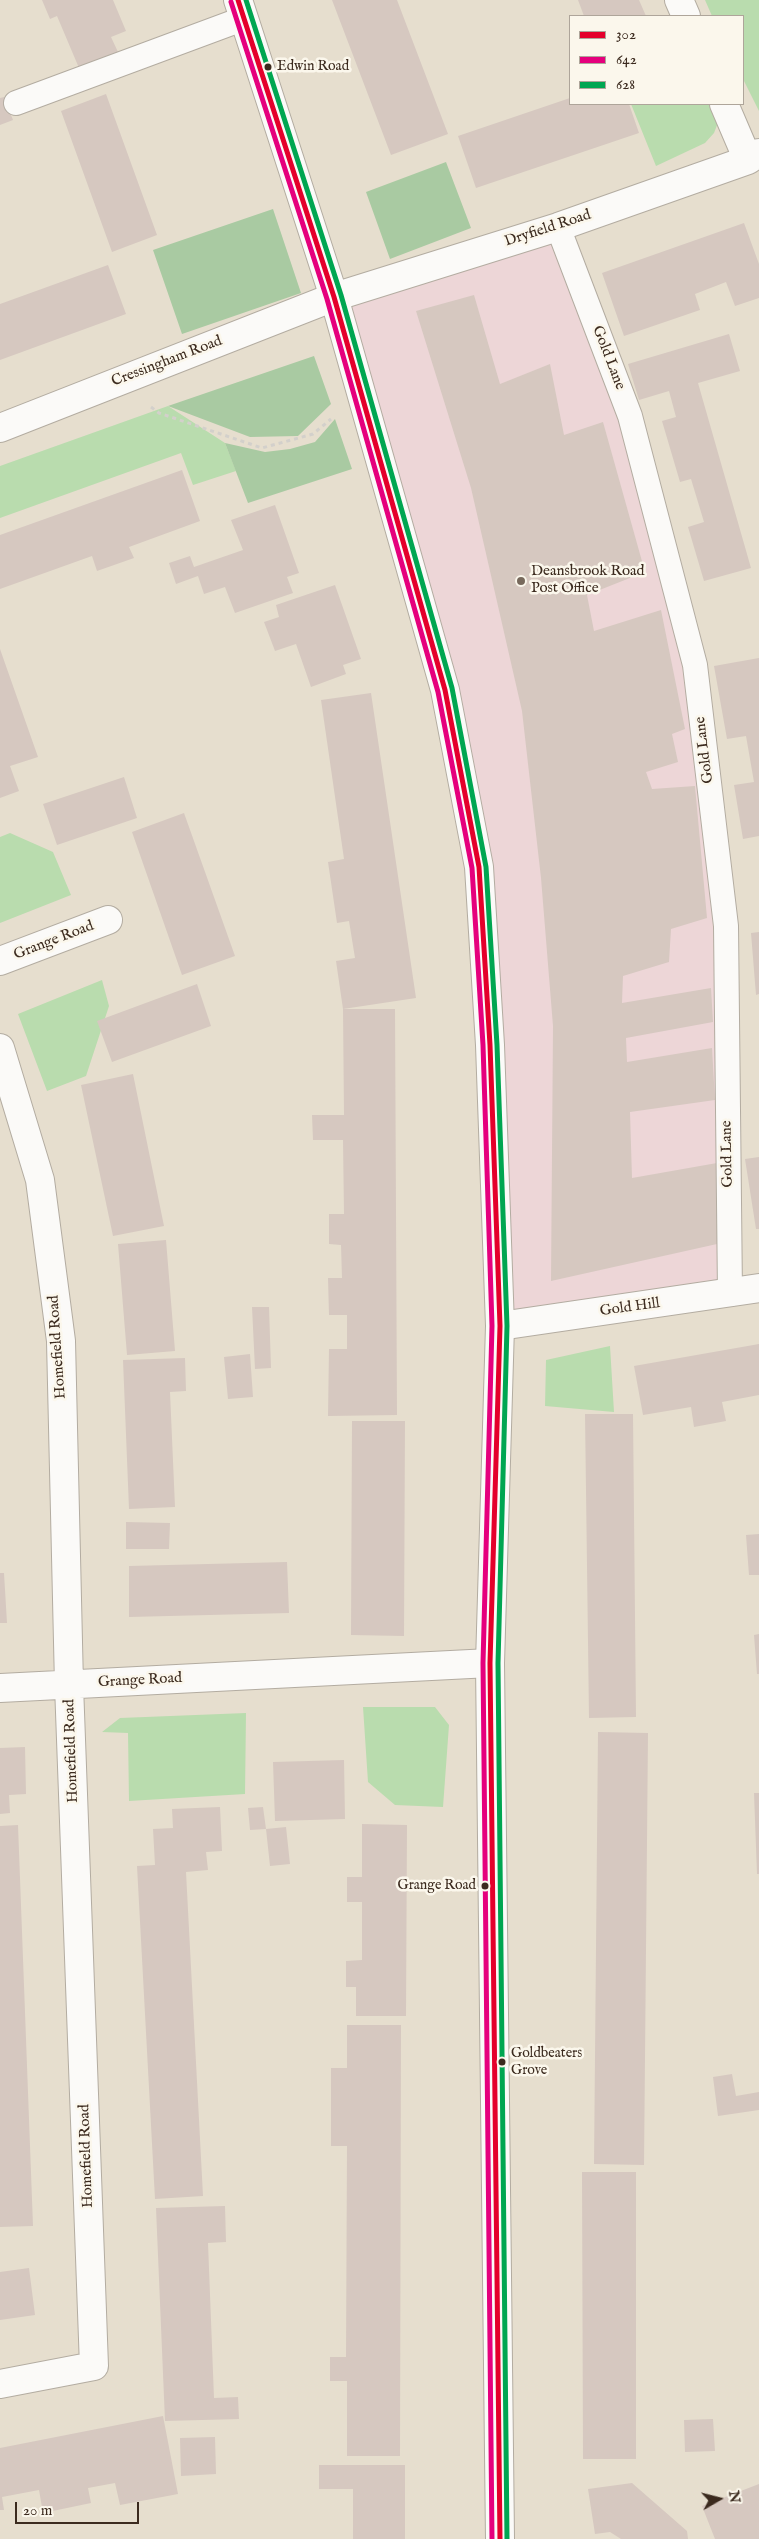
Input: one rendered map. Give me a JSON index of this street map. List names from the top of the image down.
{
  "streets": {
    "street": [
      "Dryfield Road",
      "Cressingham Road",
      "Grange Road",
      "Gold Hill",
      "Homefield Road"
    ],
    "lane": ["Gold Lane"]
  },
  "crossings": [
    ["Dryfield Road", "Gold Lane"],
    ["Dryfield Road", "Cressingham Road"],
    ["Gold Lane", "Gold Hill"],
    ["Grange Road", "Homefield Road"]
  ],
  "places": [
    "Edwin Road",
    "Deansbrook Road Post Office",
    "Grange Road",
    "Goldbeaters Grove"
  ],
  "lines": ["transit line 302", "transit line 628", "transit line 642"],
  "legend": ["302", "642", "628"],
  "scale_bar": "20 m",
  "north": "right"
}
